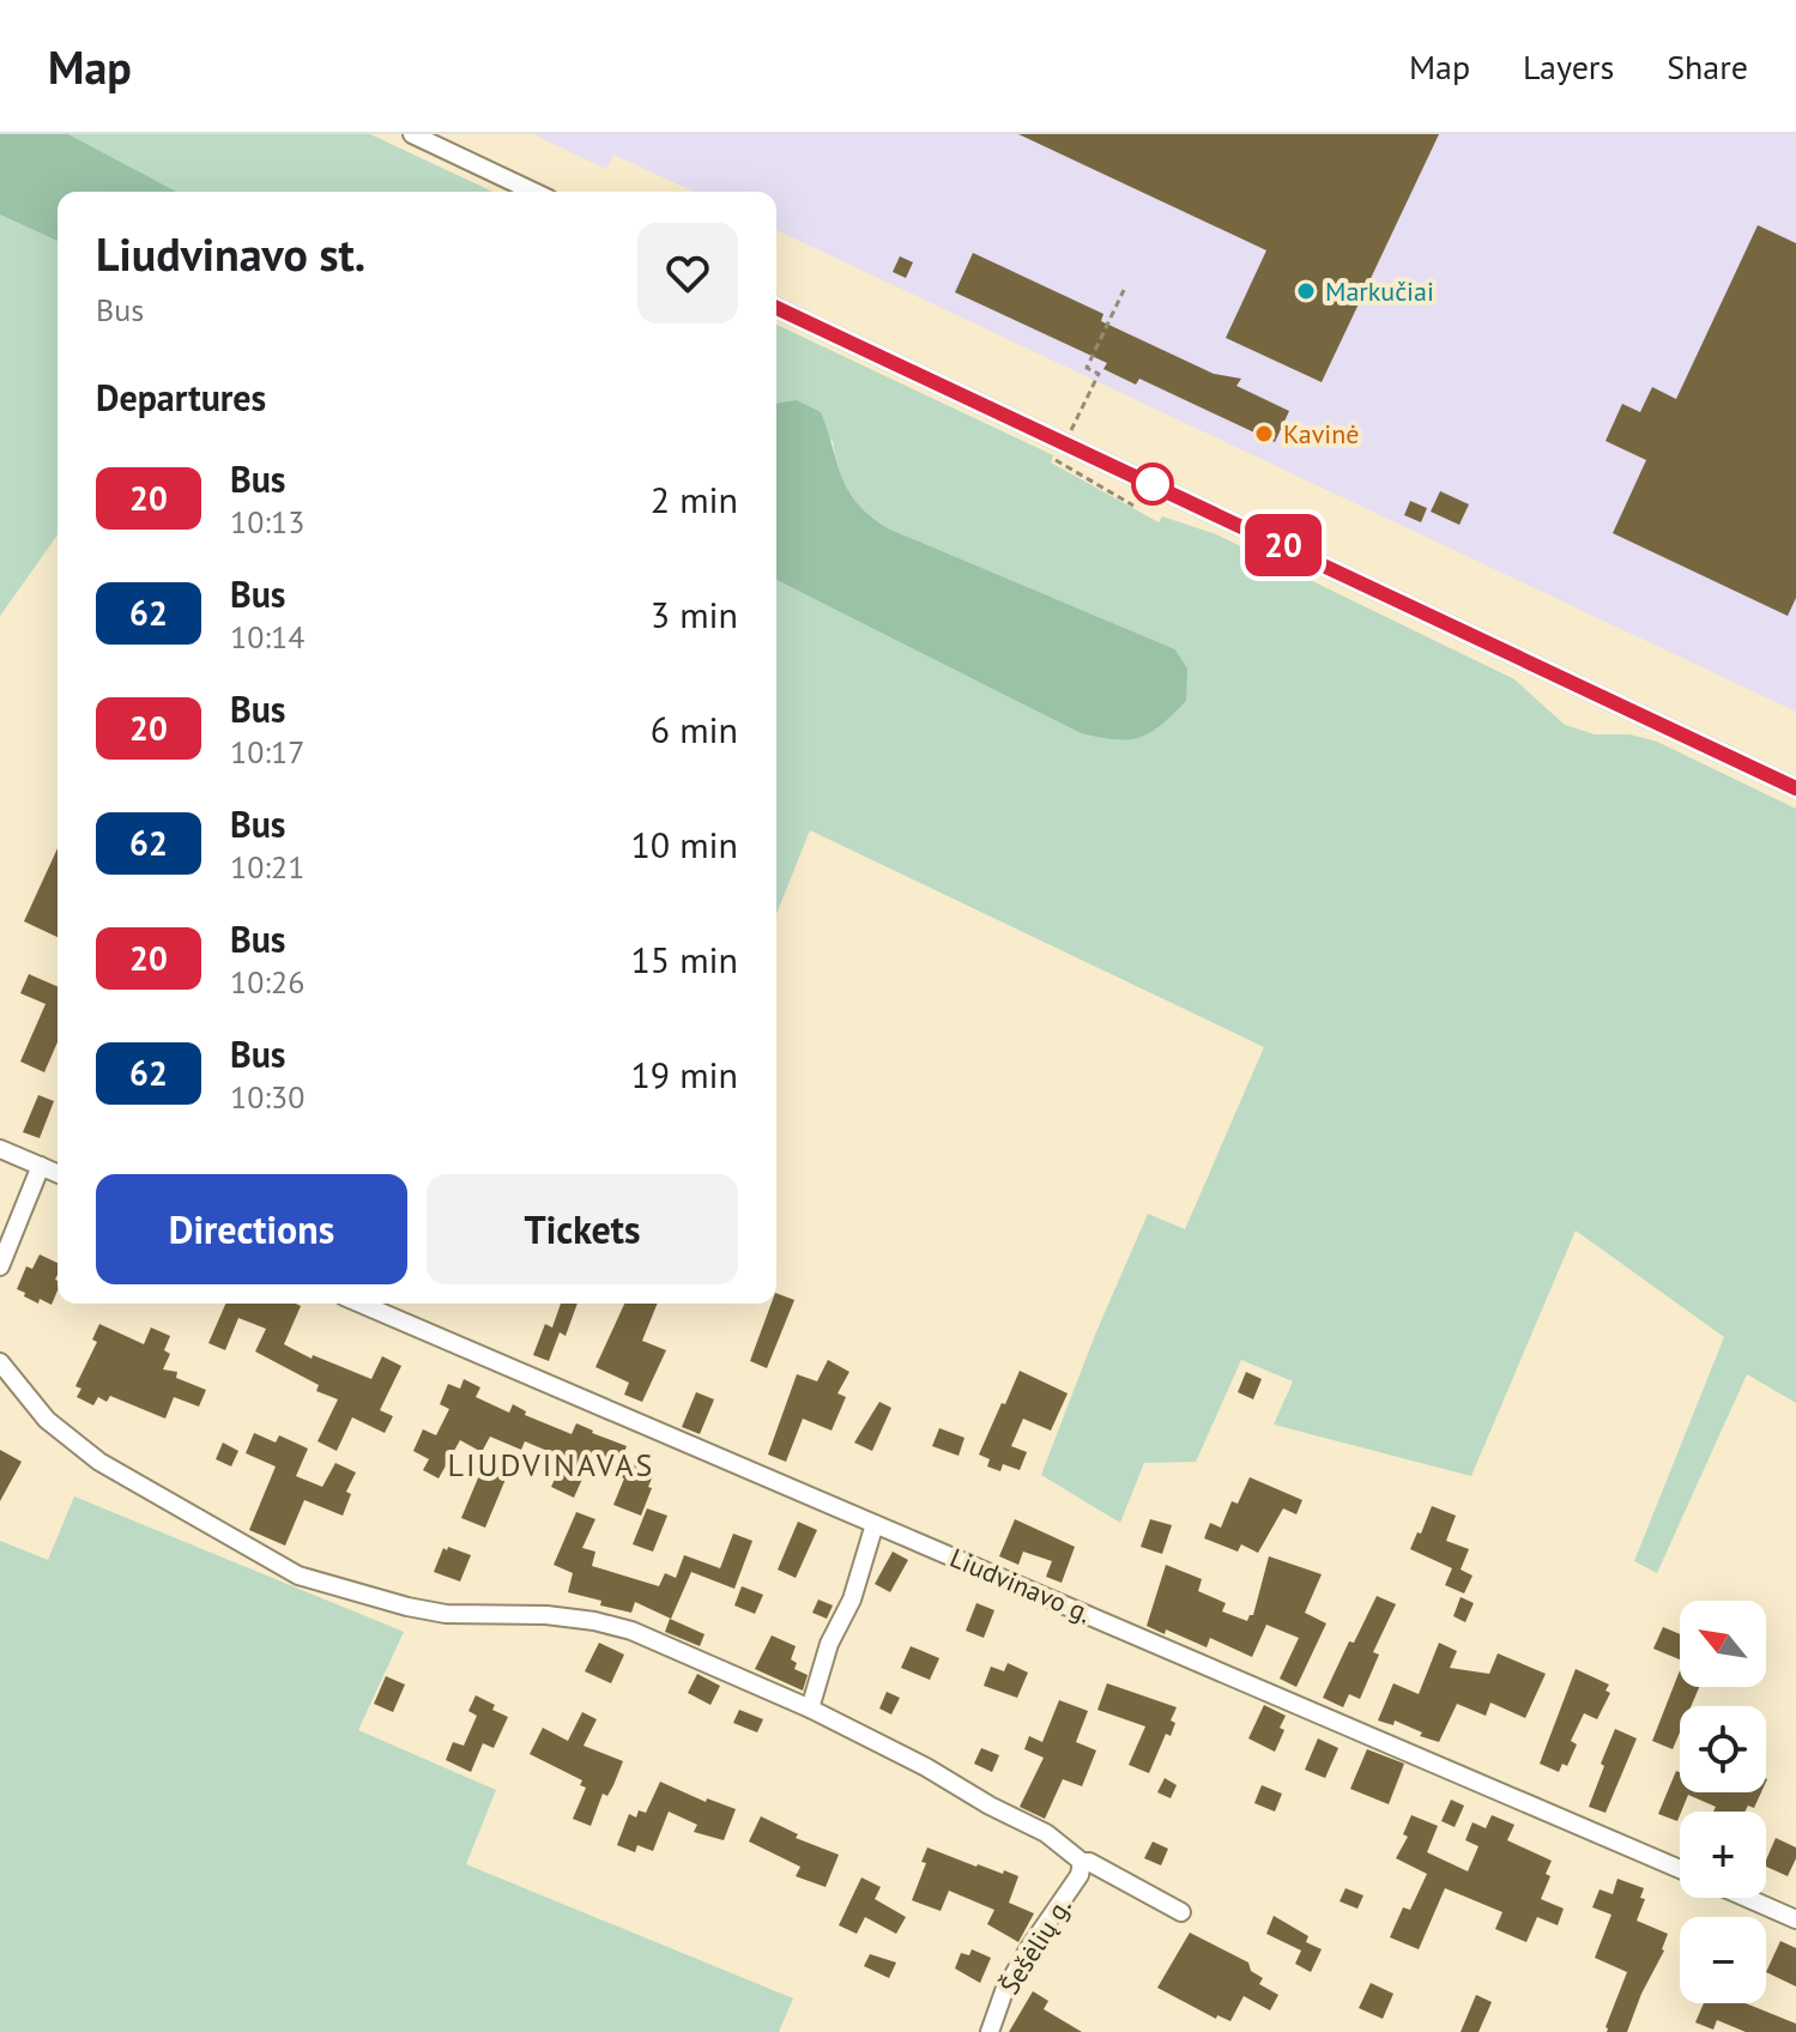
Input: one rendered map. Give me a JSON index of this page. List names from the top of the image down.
{
  "streets": {
    "street": ["Liudvinavo g.", "Šešėlių g."]
  },
  "districts": ["LIUDVINAVAS"],
  "places": ["Markučiai", "Kavinė"],
  "lines": ["bus line 20"],
  "north": "top left",
  "page": {
    "header": "Map",
    "nav": ["Map", "Layers", "Share"],
    "on_map": "20",
    "heading": [
      ["Liudvinavo st.", "Bus"],
      "Departures"
    ],
    "list": [
      {
        "mark": "20",
        "name": "Bus",
        "note": "10:13",
        "value": "2 min"
      },
      {
        "mark": "62",
        "name": "Bus",
        "note": "10:14",
        "value": "3 min"
      },
      {
        "mark": "20",
        "name": "Bus",
        "note": "10:17",
        "value": "6 min"
      },
      {
        "mark": "62",
        "name": "Bus",
        "note": "10:21",
        "value": "10 min"
      },
      {
        "mark": "20",
        "name": "Bus",
        "note": "10:26",
        "value": "15 min"
      },
      {
        "mark": "62",
        "name": "Bus",
        "note": "10:30",
        "value": "19 min"
      }
    ],
    "buttons": ["Directions", "Tickets"],
    "map_buttons": ["+", "−"]
  }
}
